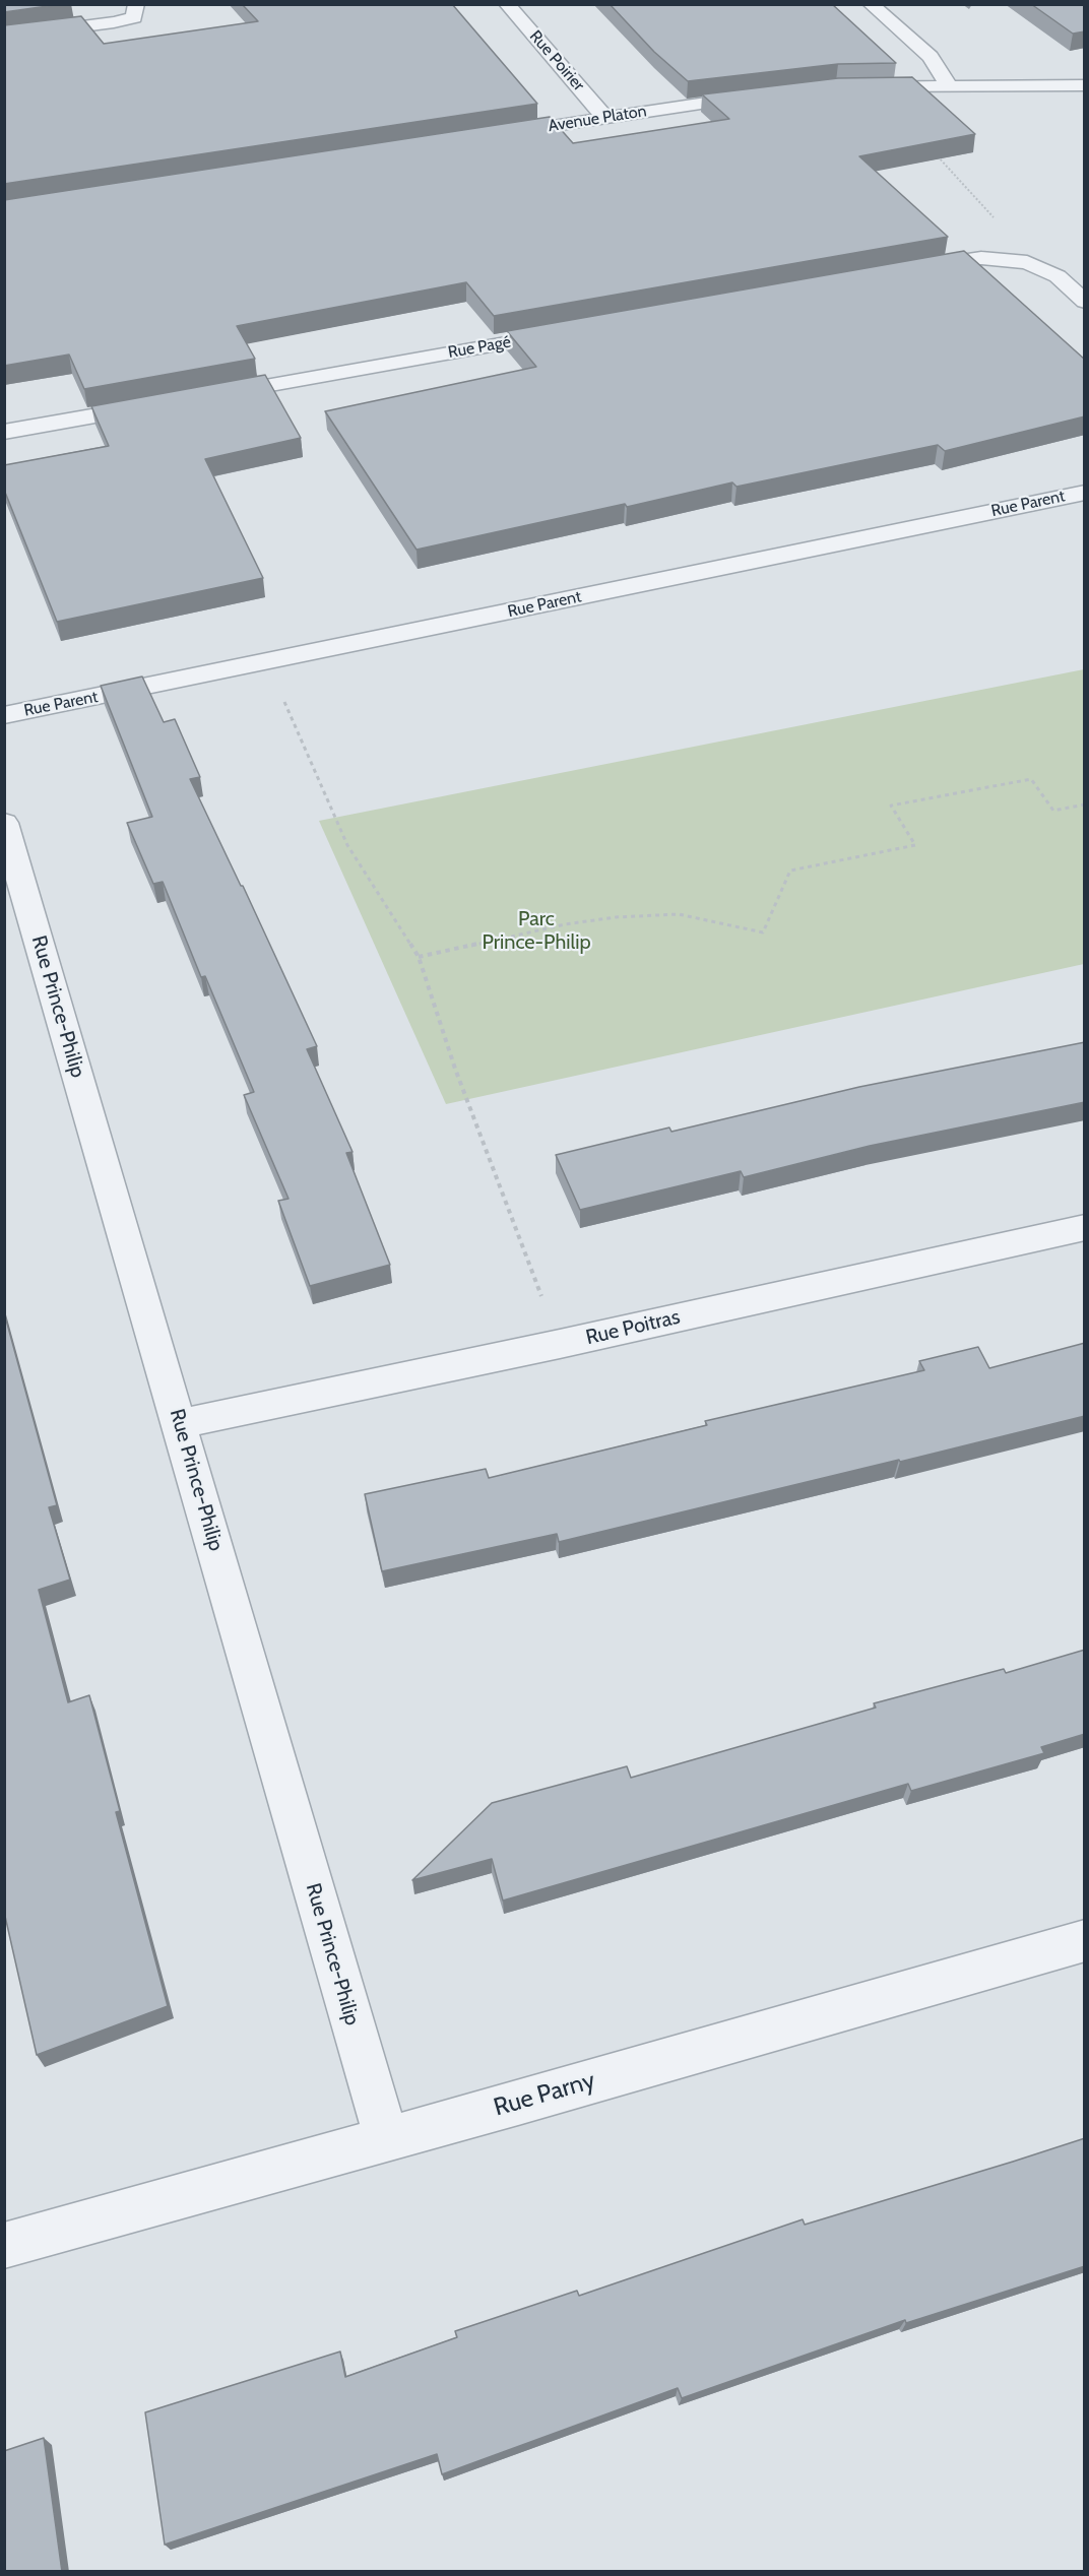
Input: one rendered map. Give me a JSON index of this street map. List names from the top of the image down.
{
  "streets": {
    "street": [
      "Rue Poirier",
      "Avenue Platon",
      "Rue Pagé",
      "Rue Parent",
      "Rue Prince-Philip",
      "Rue Poitras",
      "Rue Parny"
    ]
  },
  "crossings": [
    ["Rue Poirier", "Avenue Platon"],
    ["Rue Prince-Philip", "Rue Poitras"],
    ["Rue Prince-Philip", "Rue Parny"]
  ],
  "parks": ["Parc Prince-Philip"]
}
